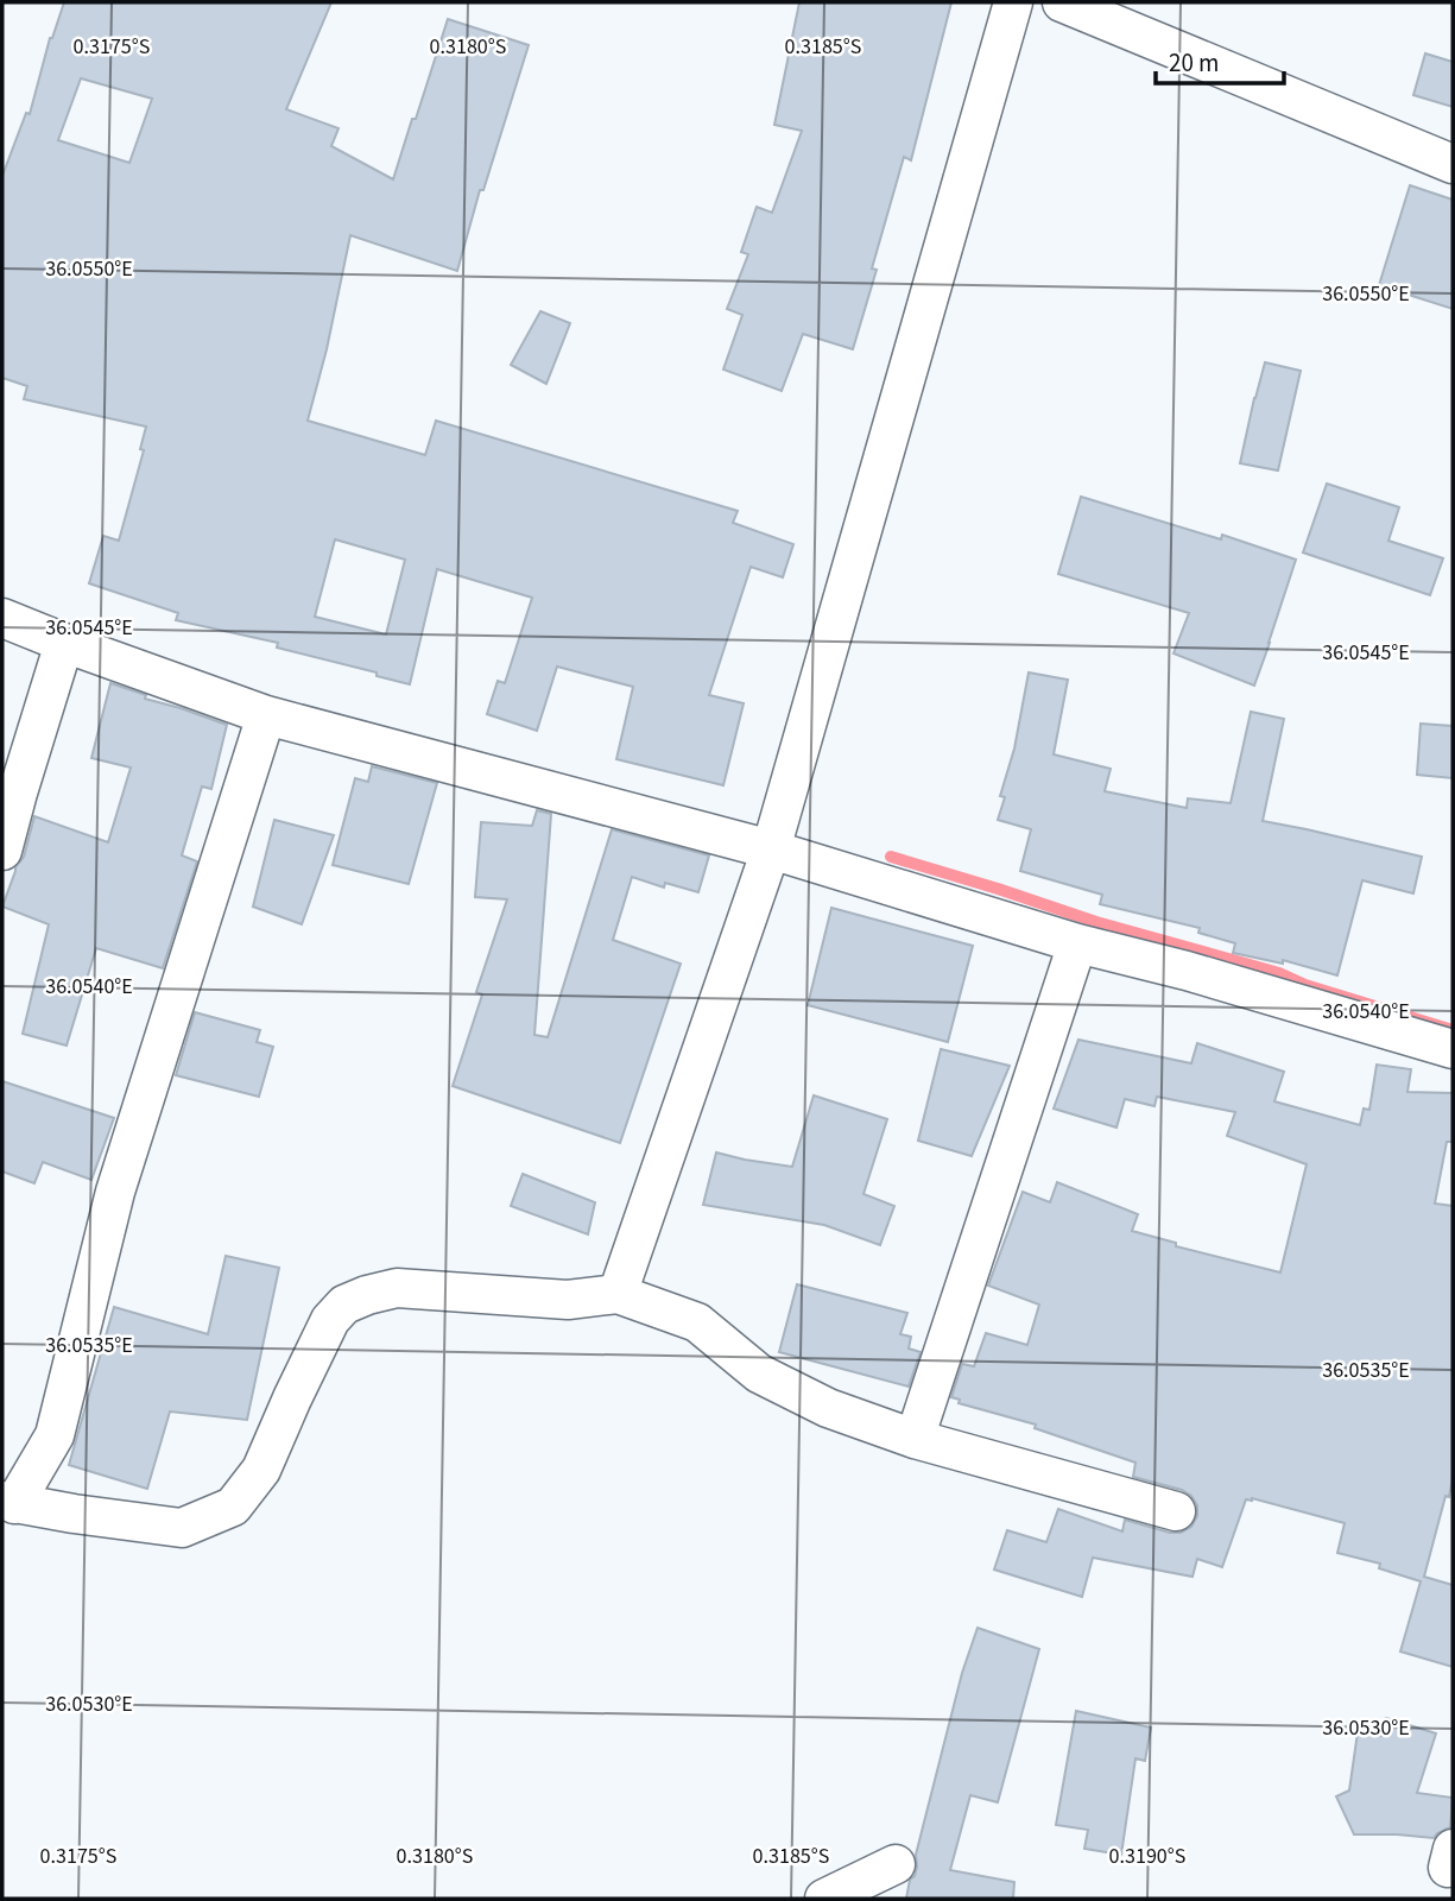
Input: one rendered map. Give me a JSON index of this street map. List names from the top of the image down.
{
  "scale_bar": "20 m",
  "coordinates": [
    "0.3175°S",
    "0.3180°S",
    "0.3185°S",
    "36.0550°E",
    "36.0545°E",
    "36.0540°E",
    "36.0535°E",
    "36.0530°E",
    "0.3190°S"
  ]
}
